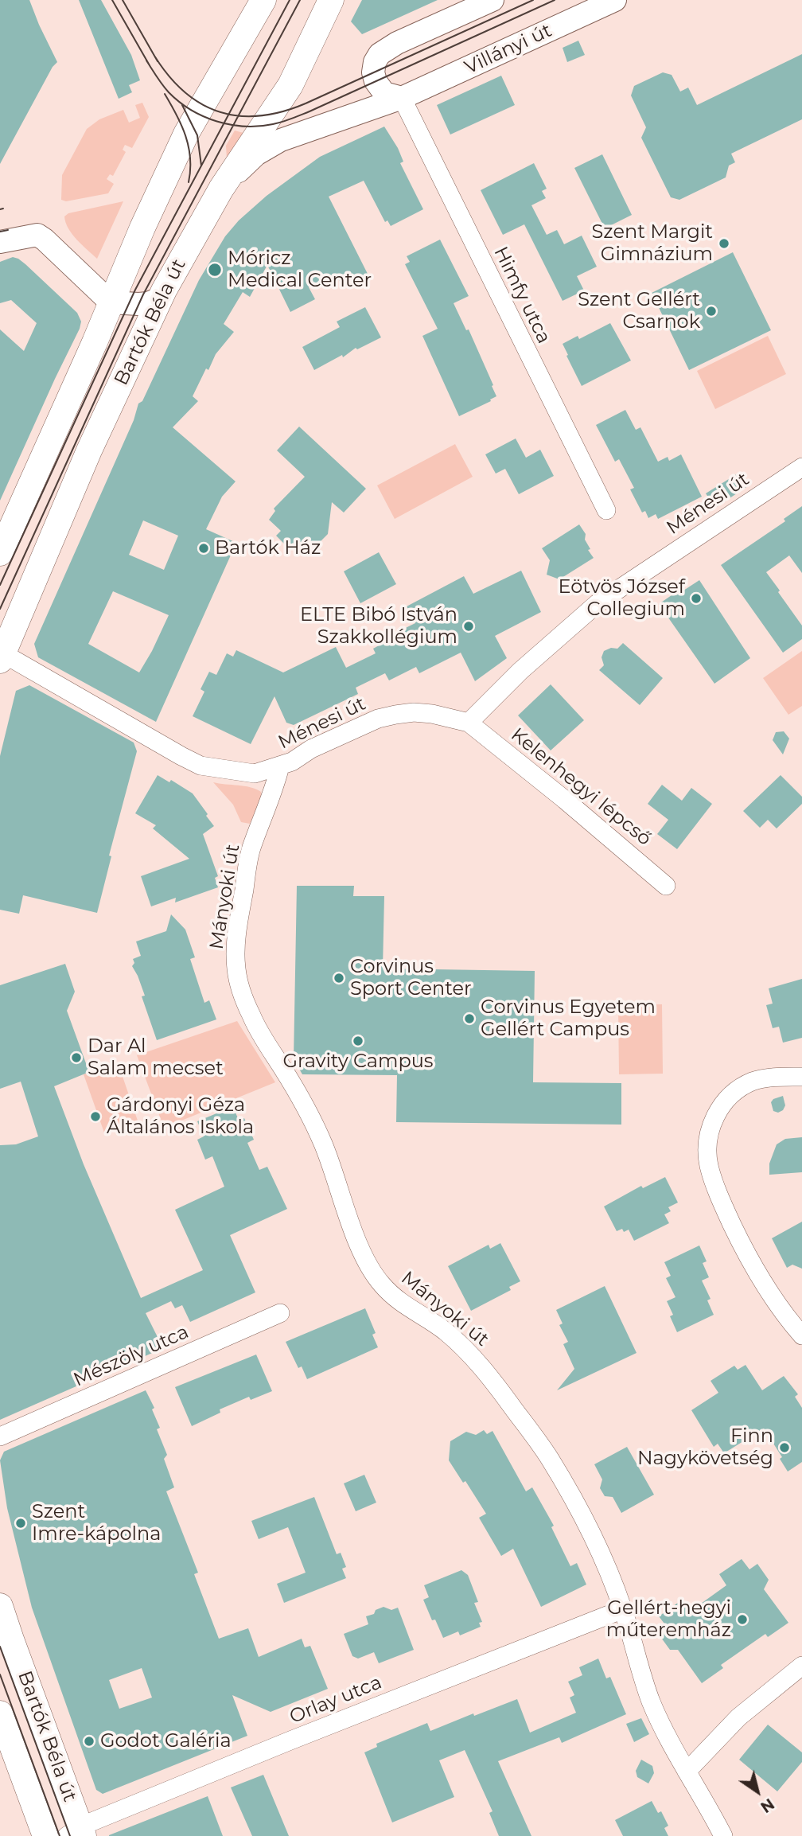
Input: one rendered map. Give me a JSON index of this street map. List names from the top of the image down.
{
  "streets": {
    "main road": ["Bartók Béla út"],
    "street": [
      "Villányi út",
      "Himfy utca",
      "Ménesi út",
      "Kelenhegyi lépcső",
      "Mányoki út",
      "Mészöly utca",
      "Orlay utca"
    ]
  },
  "crossings": [
    ["Villányi út", "Himfy utca"],
    ["Villányi út", "Bartók Béla út"],
    ["Bartók Béla út", "Ménesi út"],
    ["Bartók Béla út", "Orlay utca"],
    ["Ménesi út", "Kelenhegyi lépcső"],
    ["Ménesi út", "Mányoki út"],
    ["Mányoki út", "Orlay utca"]
  ],
  "places": [
    "Szent Margit Gimnázium",
    "Móricz Medical Center",
    "Szent Gellért Csarnok",
    "Bartók Ház",
    "Eötvös József Collegium",
    "ELTE Bibó István Szakkollégium",
    "Corvinus Sport Center",
    "Corvinus Egyetem Gellért Campus",
    "Gravity Campus",
    "Dar Al Salam mecset",
    "Gárdonyi Géza Általános Iskola",
    "Finn Nagykövetség",
    "Szent Imre-kápolna",
    "Gellért-hegyi műteremház",
    "Godot Galéria"
  ],
  "north": "bottom right"
}
